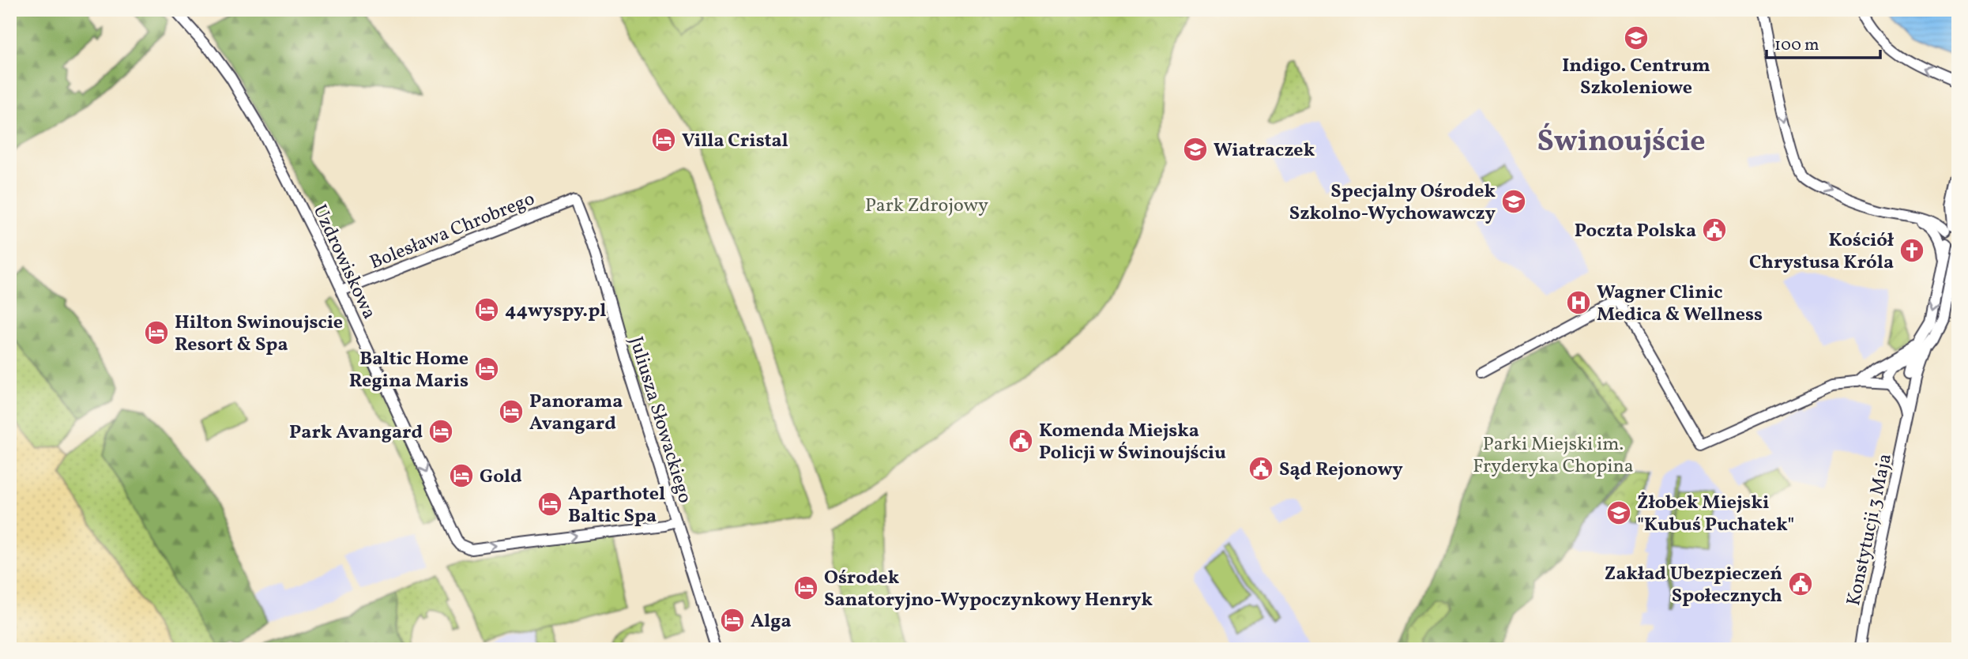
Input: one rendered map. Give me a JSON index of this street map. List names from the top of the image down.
{
  "streets": {
    "street": [
      "Bolesława Chrobrego",
      "Uzdrowiskowa",
      "Juliusza Słowackiego",
      "Konstytucji 3 Maja"
    ]
  },
  "crossings": [
    ["Bolesława Chrobrego", "Uzdrowiskowa"],
    ["Bolesława Chrobrego", "Juliusza Słowackiego"],
    ["Uzdrowiskowa", "Juliusza Słowackiego"]
  ],
  "one_way": ["Uzdrowiskowa"],
  "districts": ["Świnoujście"],
  "parks": ["Park Zdrojowy", "Parki Miejski im. Fryderyka Chopina"],
  "places": {
    "school or university": [
      "Indigo. Centrum Szkoleniowe",
      "Wiatraczek",
      "Specjalny Ośrodek Szkolno-Wychowawczy",
      "Żłobek Miejski \"Kubuś Puchatek\""
    ],
    "hotel": [
      "Villa Cristal",
      "44wyspy.pl",
      "Hilton Swinoujscie Resort & Spa",
      "Baltic Home Regina Maris",
      "Panorama Avangard",
      "Park Avangard",
      "Gold",
      "Aparthotel Baltic Spa",
      "Ośrodek Sanatoryjno-Wypoczynkowy Henryk",
      "Alga"
    ],
    "public building": [
      "Poczta Polska",
      "Komenda Miejska Policji w Świnoujściu",
      "Sąd Rejonowy",
      "Zakład Ubezpieczeń Społecznych"
    ],
    "church": ["Kościół Chrystusa Króla"],
    "hospital": ["Wagner Clinic Medica & Wellness"]
  },
  "scale_bar": "100 m"
}
